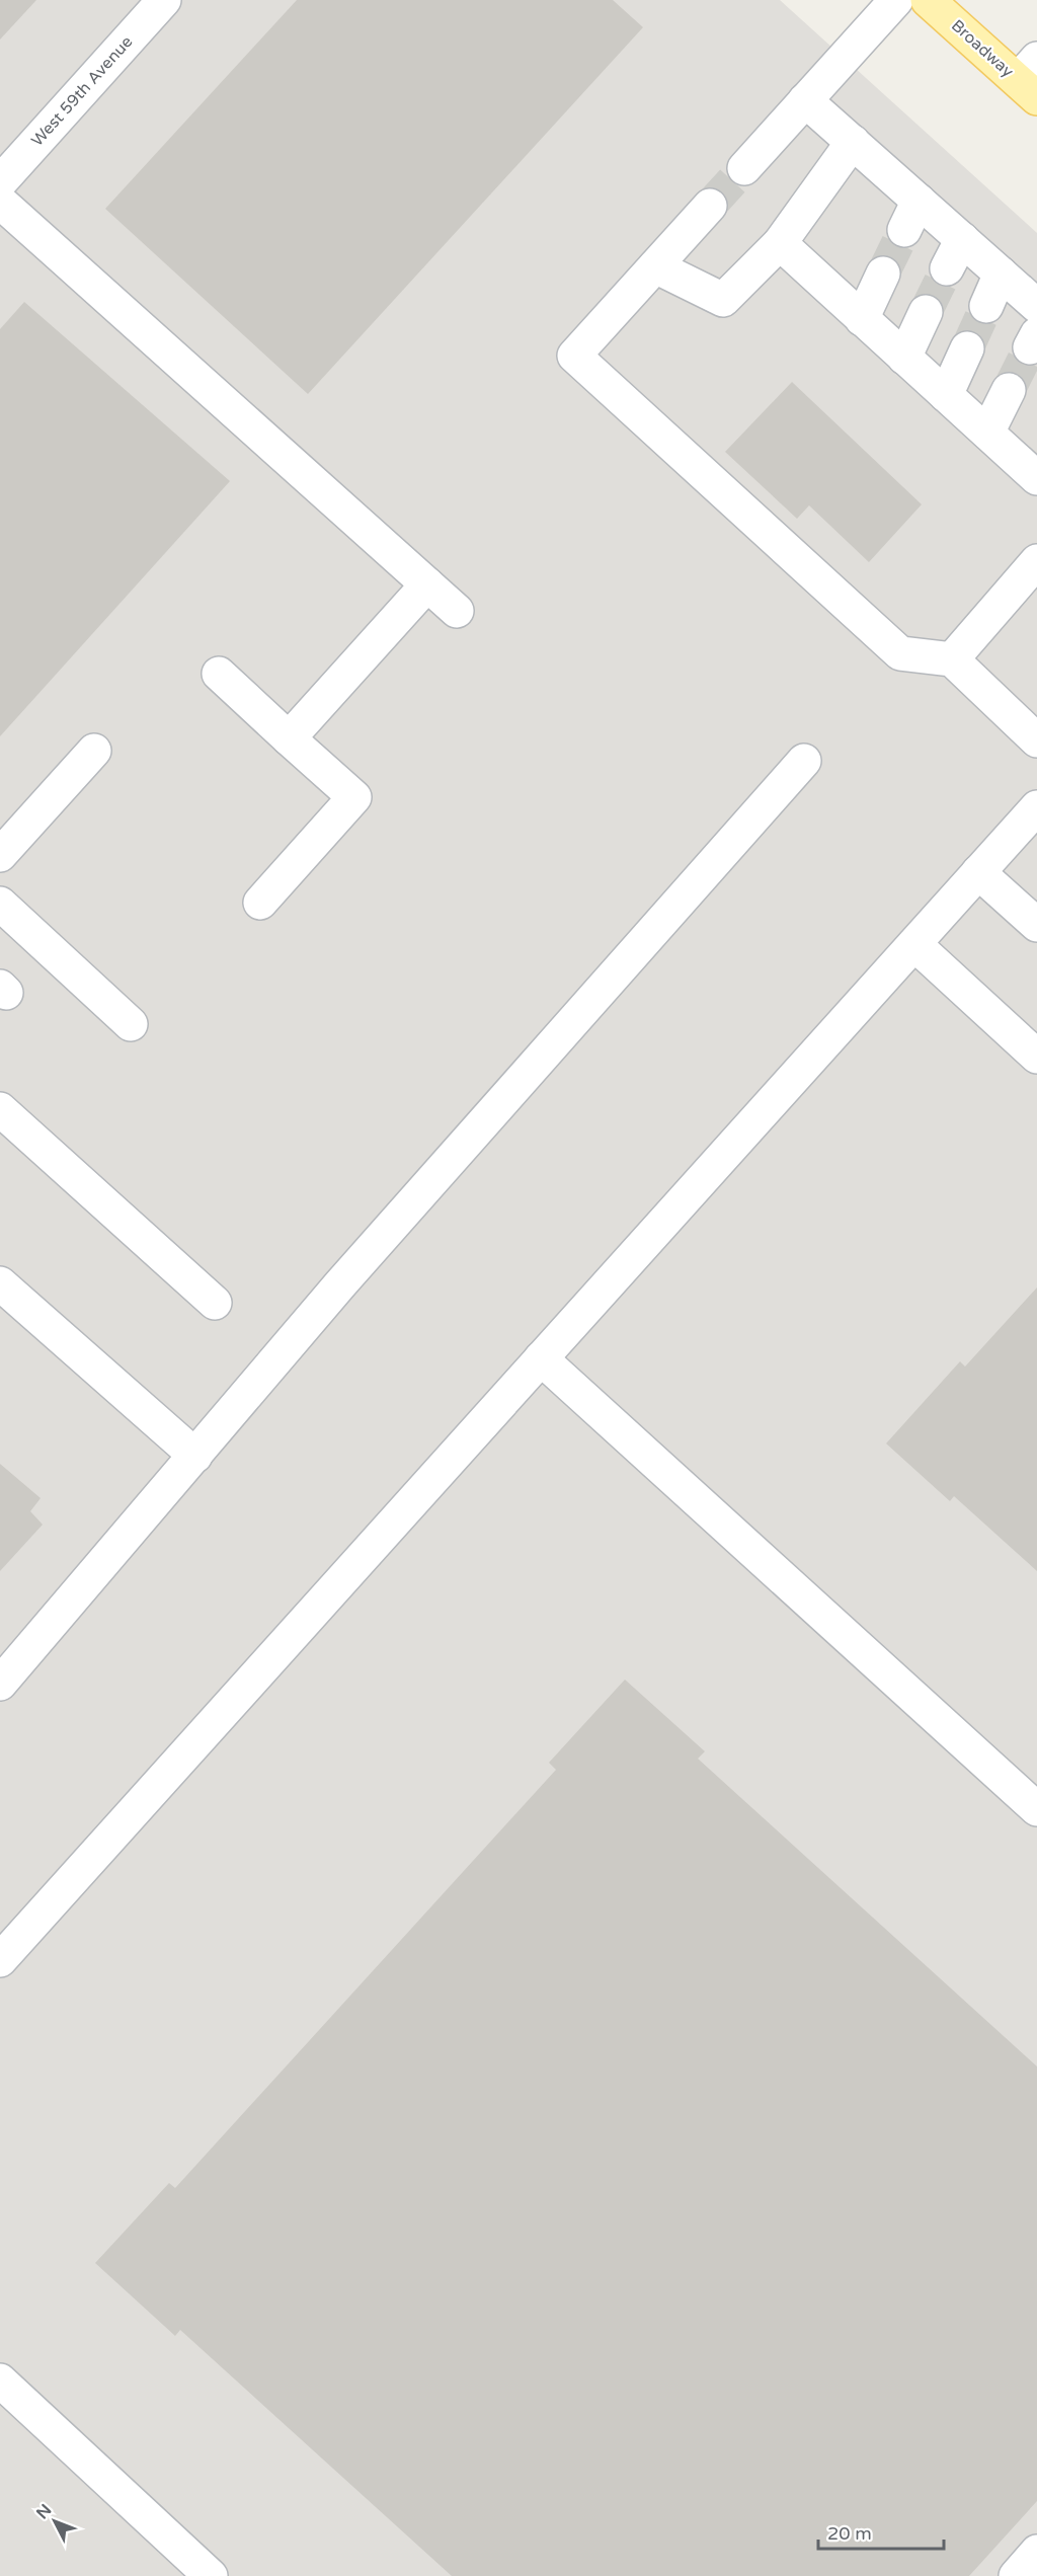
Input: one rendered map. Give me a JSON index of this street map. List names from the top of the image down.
{
  "streets": {
    "main road": ["Broadway"],
    "street": ["West 59th Avenue"]
  },
  "scale_bar": "20 m",
  "north": "top left"
}
